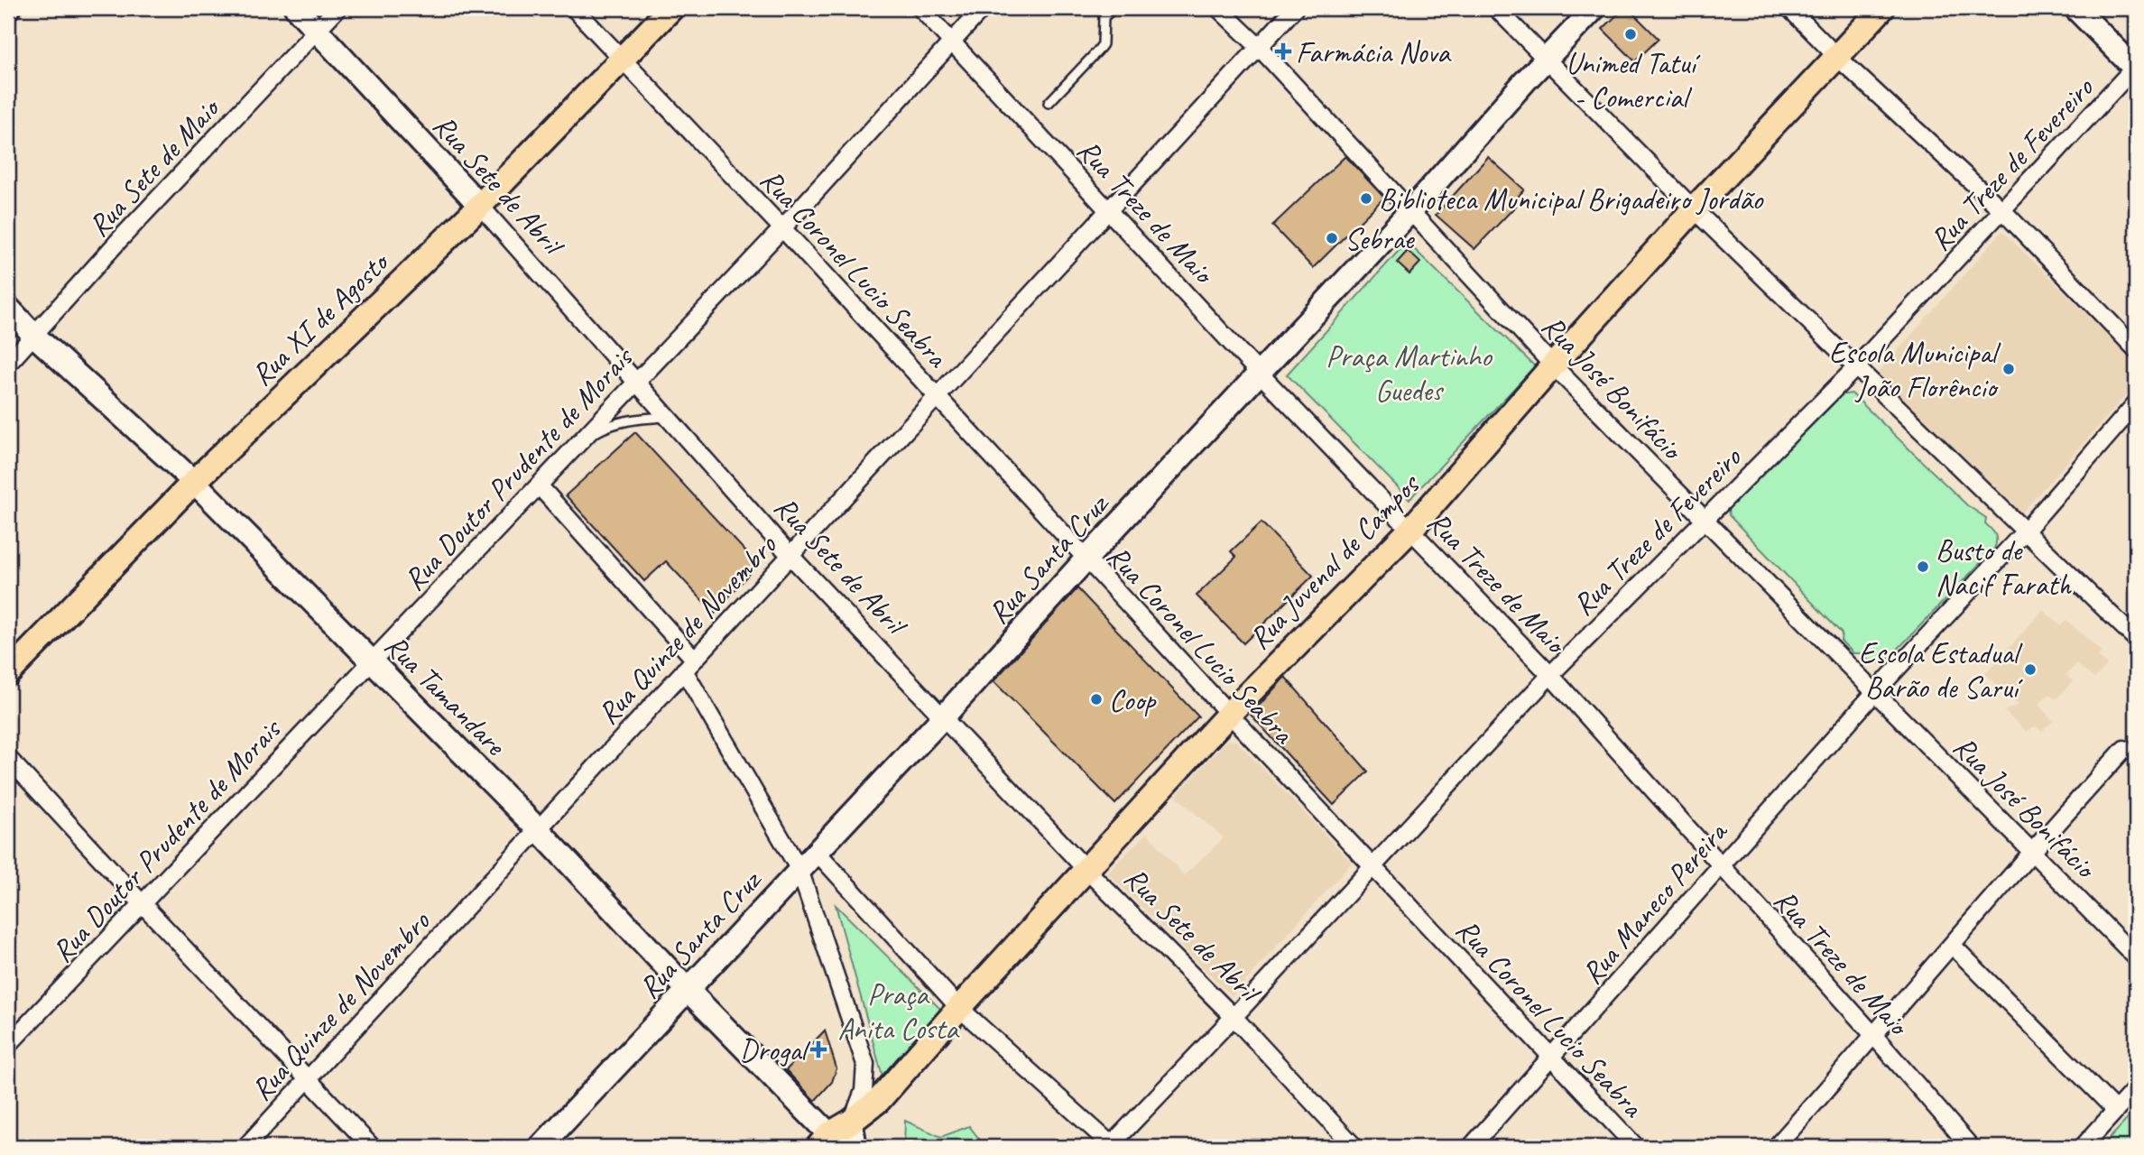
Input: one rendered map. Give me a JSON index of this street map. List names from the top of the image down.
{
  "streets": {
    "main road": [
      "Rua Sete de Abril",
      "Rua XI de Agosto",
      "Rua Santa Cruz",
      "Rua Juvenal de Campos",
      "Rua Tamandare"
    ],
    "street": [
      "Rua Treze de Fevereiro",
      "Rua Sete de Maio",
      "Rua Treze de Maio",
      "Rua Coronel Lucio Seabra",
      "Rua José Bonifácio",
      "Rua Doutor Prudente de Morais",
      "Rua Quinze de Novembro",
      "Rua Maneco Pereira"
    ]
  },
  "crossings": [
    ["Rua Treze de Fevereiro", "Rua Sete de Abril"],
    ["Rua Treze de Fevereiro", "Rua Treze de Maio"],
    ["Rua Treze de Fevereiro", "Rua Coronel Lucio Seabra"],
    ["Rua Treze de Fevereiro", "Rua José Bonifácio"],
    ["Rua Sete de Maio", "Rua Sete de Abril"],
    ["Rua Sete de Maio", "Rua Tamandare"],
    ["Rua Sete de Abril", "Rua XI de Agosto"],
    ["Rua Sete de Abril", "Rua Doutor Prudente de Morais"],
    ["Rua Sete de Abril", "Rua Santa Cruz"],
    ["Rua Sete de Abril", "Rua Juvenal de Campos"],
    ["Rua Sete de Abril", "Rua Quinze de Novembro"],
    ["Rua Treze de Maio", "Rua Doutor Prudente de Morais"],
    ["Rua Treze de Maio", "Rua Santa Cruz"],
    ["Rua Treze de Maio", "Rua Juvenal de Campos"],
    ["Rua Treze de Maio", "Rua Quinze de Novembro"],
    ["Rua Treze de Maio", "Rua Maneco Pereira"],
    ["Rua Coronel Lucio Seabra", "Rua XI de Agosto"],
    ["Rua Coronel Lucio Seabra", "Rua Doutor Prudente de Morais"],
    ["Rua Coronel Lucio Seabra", "Rua Santa Cruz"],
    ["Rua Coronel Lucio Seabra", "Rua Juvenal de Campos"],
    ["Rua Coronel Lucio Seabra", "Rua Quinze de Novembro"],
    ["Rua Coronel Lucio Seabra", "Rua Maneco Pereira"],
    ["Rua XI de Agosto", "Rua Tamandare"],
    ["Rua José Bonifácio", "Rua Santa Cruz"],
    ["Rua José Bonifácio", "Rua Juvenal de Campos"],
    ["Rua José Bonifácio", "Rua Quinze de Novembro"],
    ["Rua José Bonifácio", "Rua Maneco Pereira"],
    ["Rua Doutor Prudente de Morais", "Rua Tamandare"],
    ["Rua Santa Cruz", "Rua Tamandare"],
    ["Rua Juvenal de Campos", "Rua Tamandare"],
    ["Rua Quinze de Novembro", "Rua Tamandare"]
  ],
  "parks": ["Praça Martinho Guedes", "Praça Anita Costa"],
  "places": {
    "other": [
      "Unimed Tatuí - Comercial",
      "Biblioteca Municipal Brigadeiro Jordão",
      "Sebrae",
      "Escola Municipal João Florêncio",
      "Busto de Nacif Farath",
      "Escola Estadual Barão de Saruí",
      "Coop"
    ],
    "health": ["Farmácia Nova", "Drogal"]
  }
}
